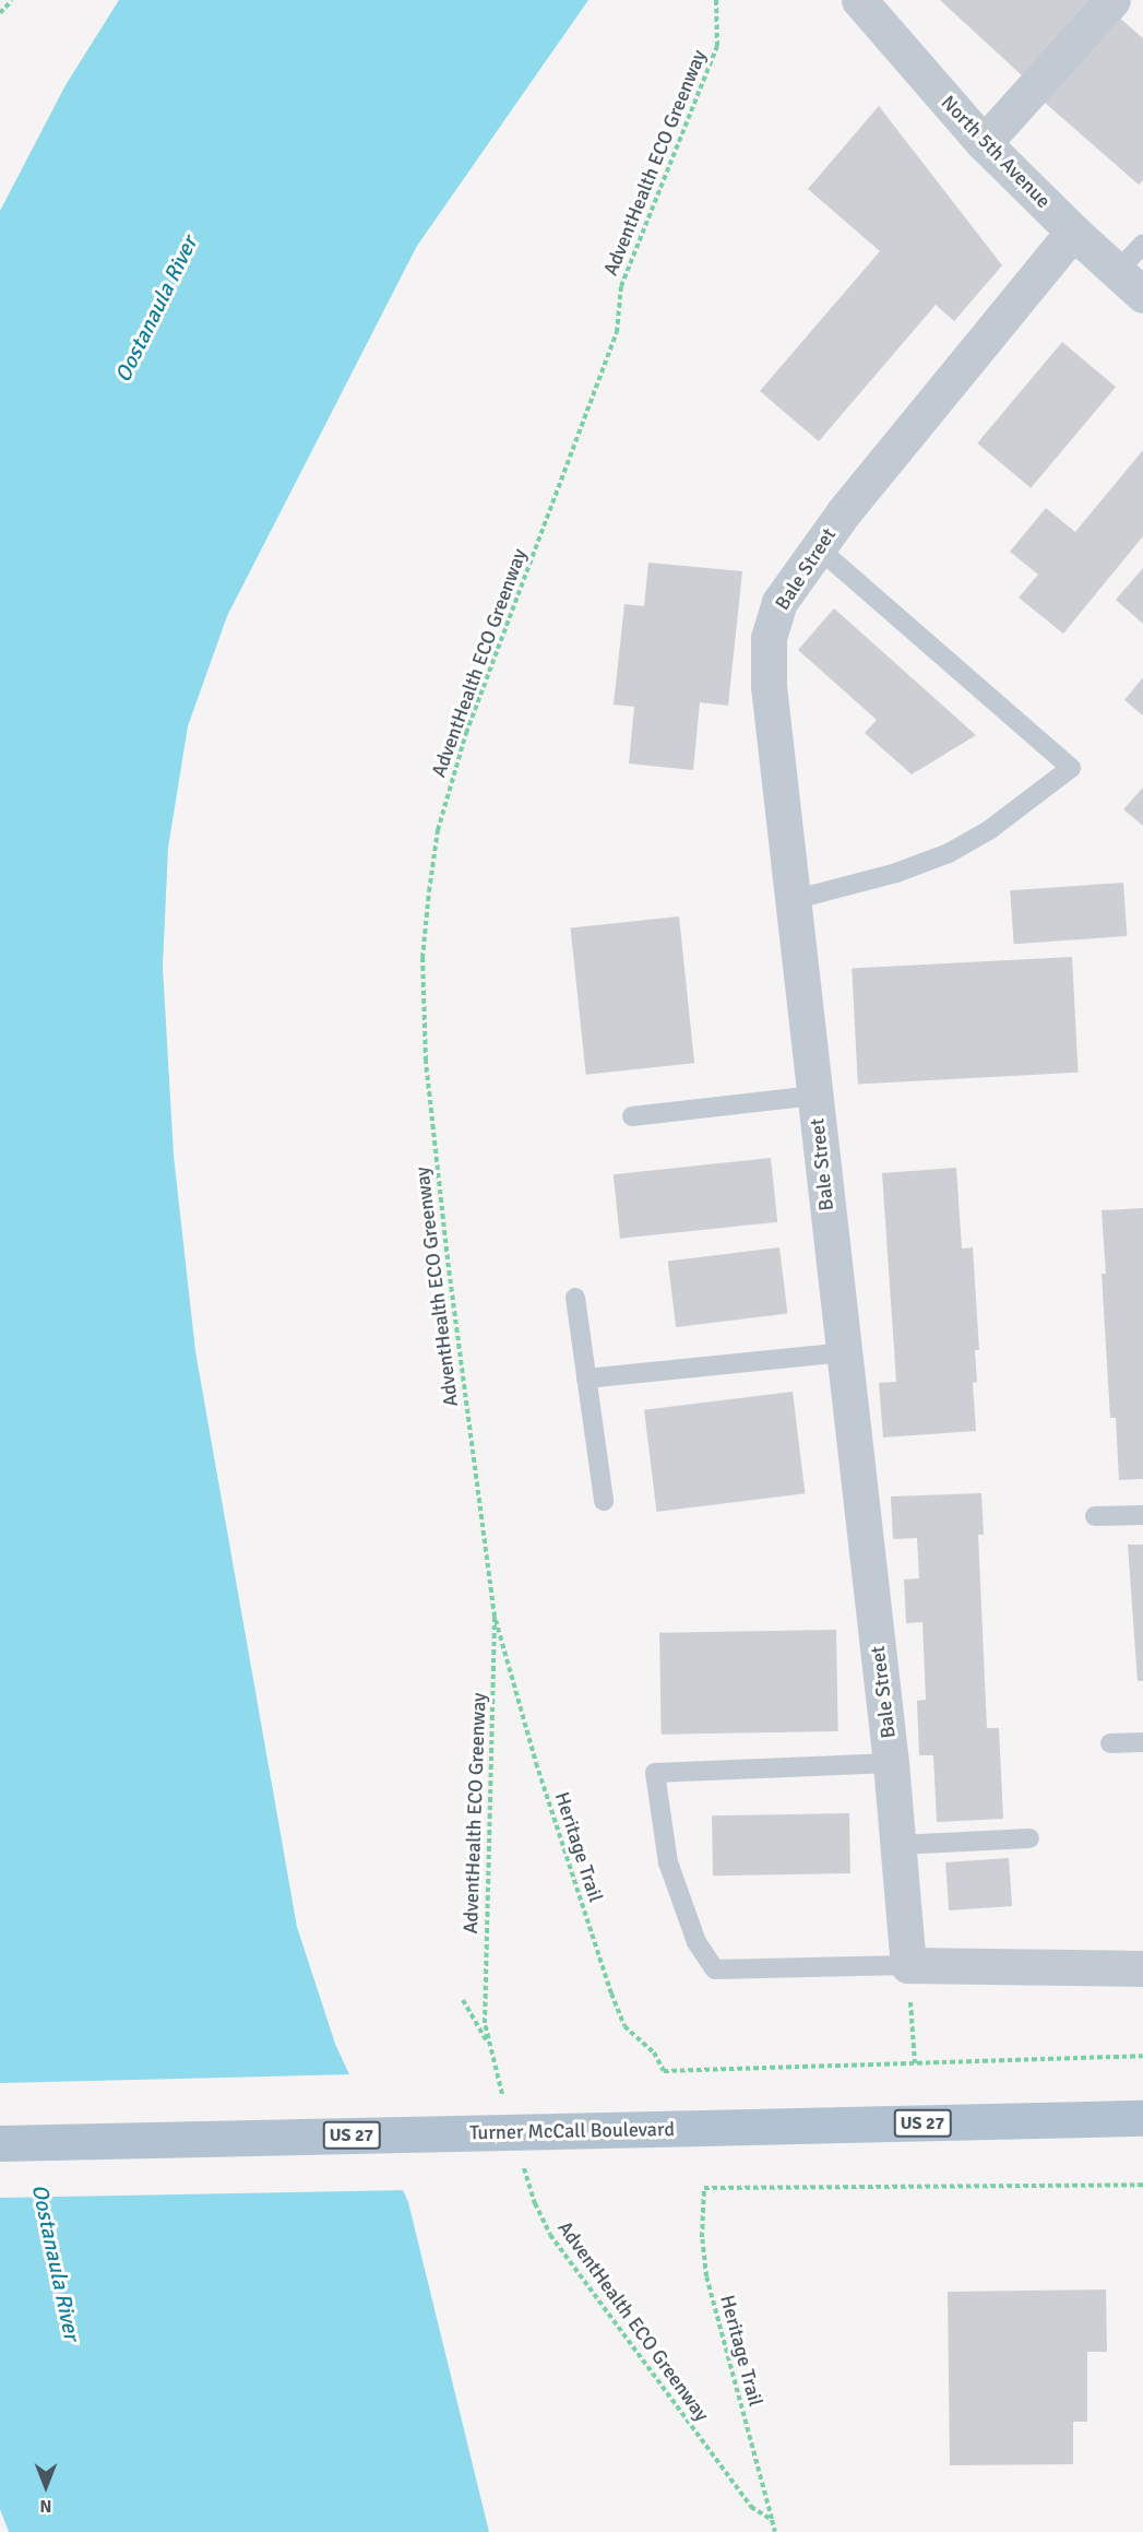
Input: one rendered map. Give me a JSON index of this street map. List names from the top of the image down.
{
  "streets": {
    "main road": ["US 27", "Turner McCall Boulevard"],
    "street": ["North 5th Avenue", "Bale Street"],
    "path": ["AdventHealth ECO Greenway", "Heritage Trail"]
  },
  "crossings": [
    ["North 5th Avenue", "Bale Street"],
    ["AdventHealth ECO Greenway", "Heritage Trail"]
  ],
  "water": ["Oostanaula River"],
  "north": "bottom"
}
